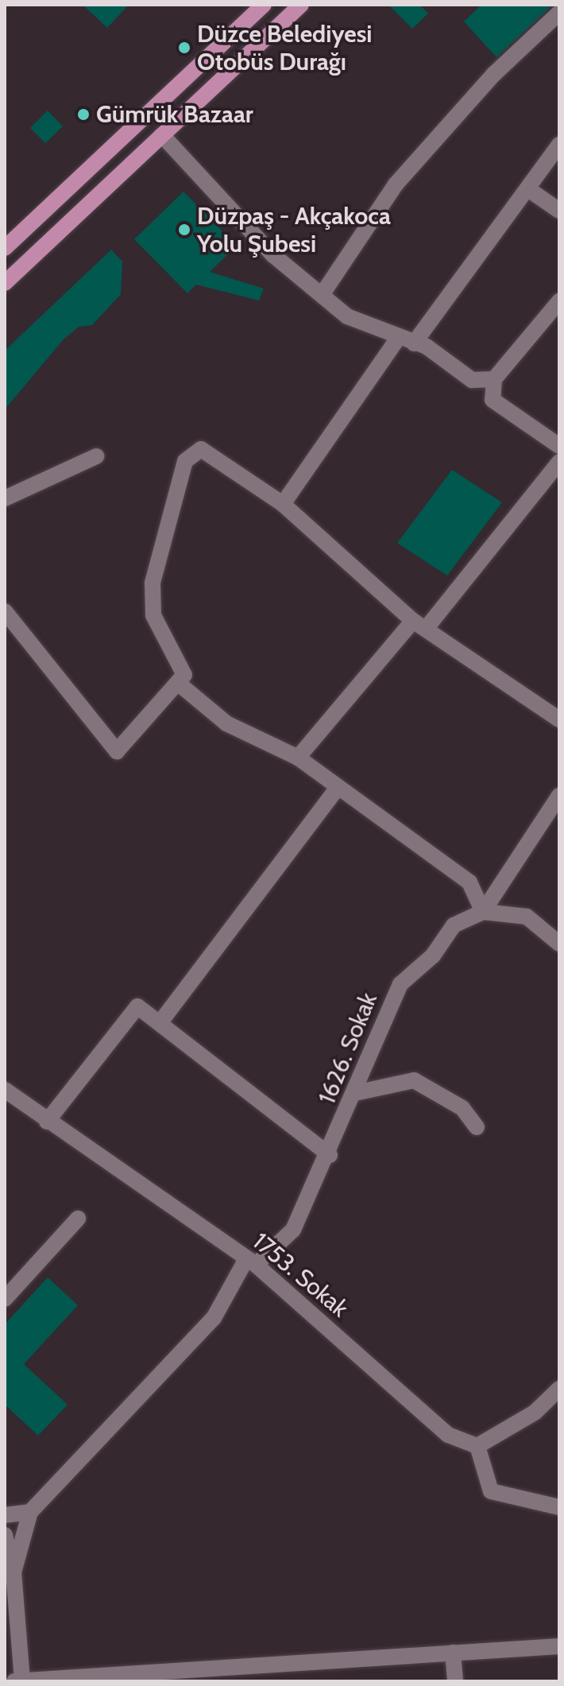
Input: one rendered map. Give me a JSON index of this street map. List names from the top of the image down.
{
  "streets": {
    "street": ["1626. Sokak", "1753. Sokak"]
  },
  "crossings": [
    ["1626. Sokak", "1753. Sokak"]
  ],
  "places": ["Düzce Belediyesi Otobüs Durağı", "Gümrük Bazaar", "Düzpaş - Akçakoca Yolu Şubesi"]
}
